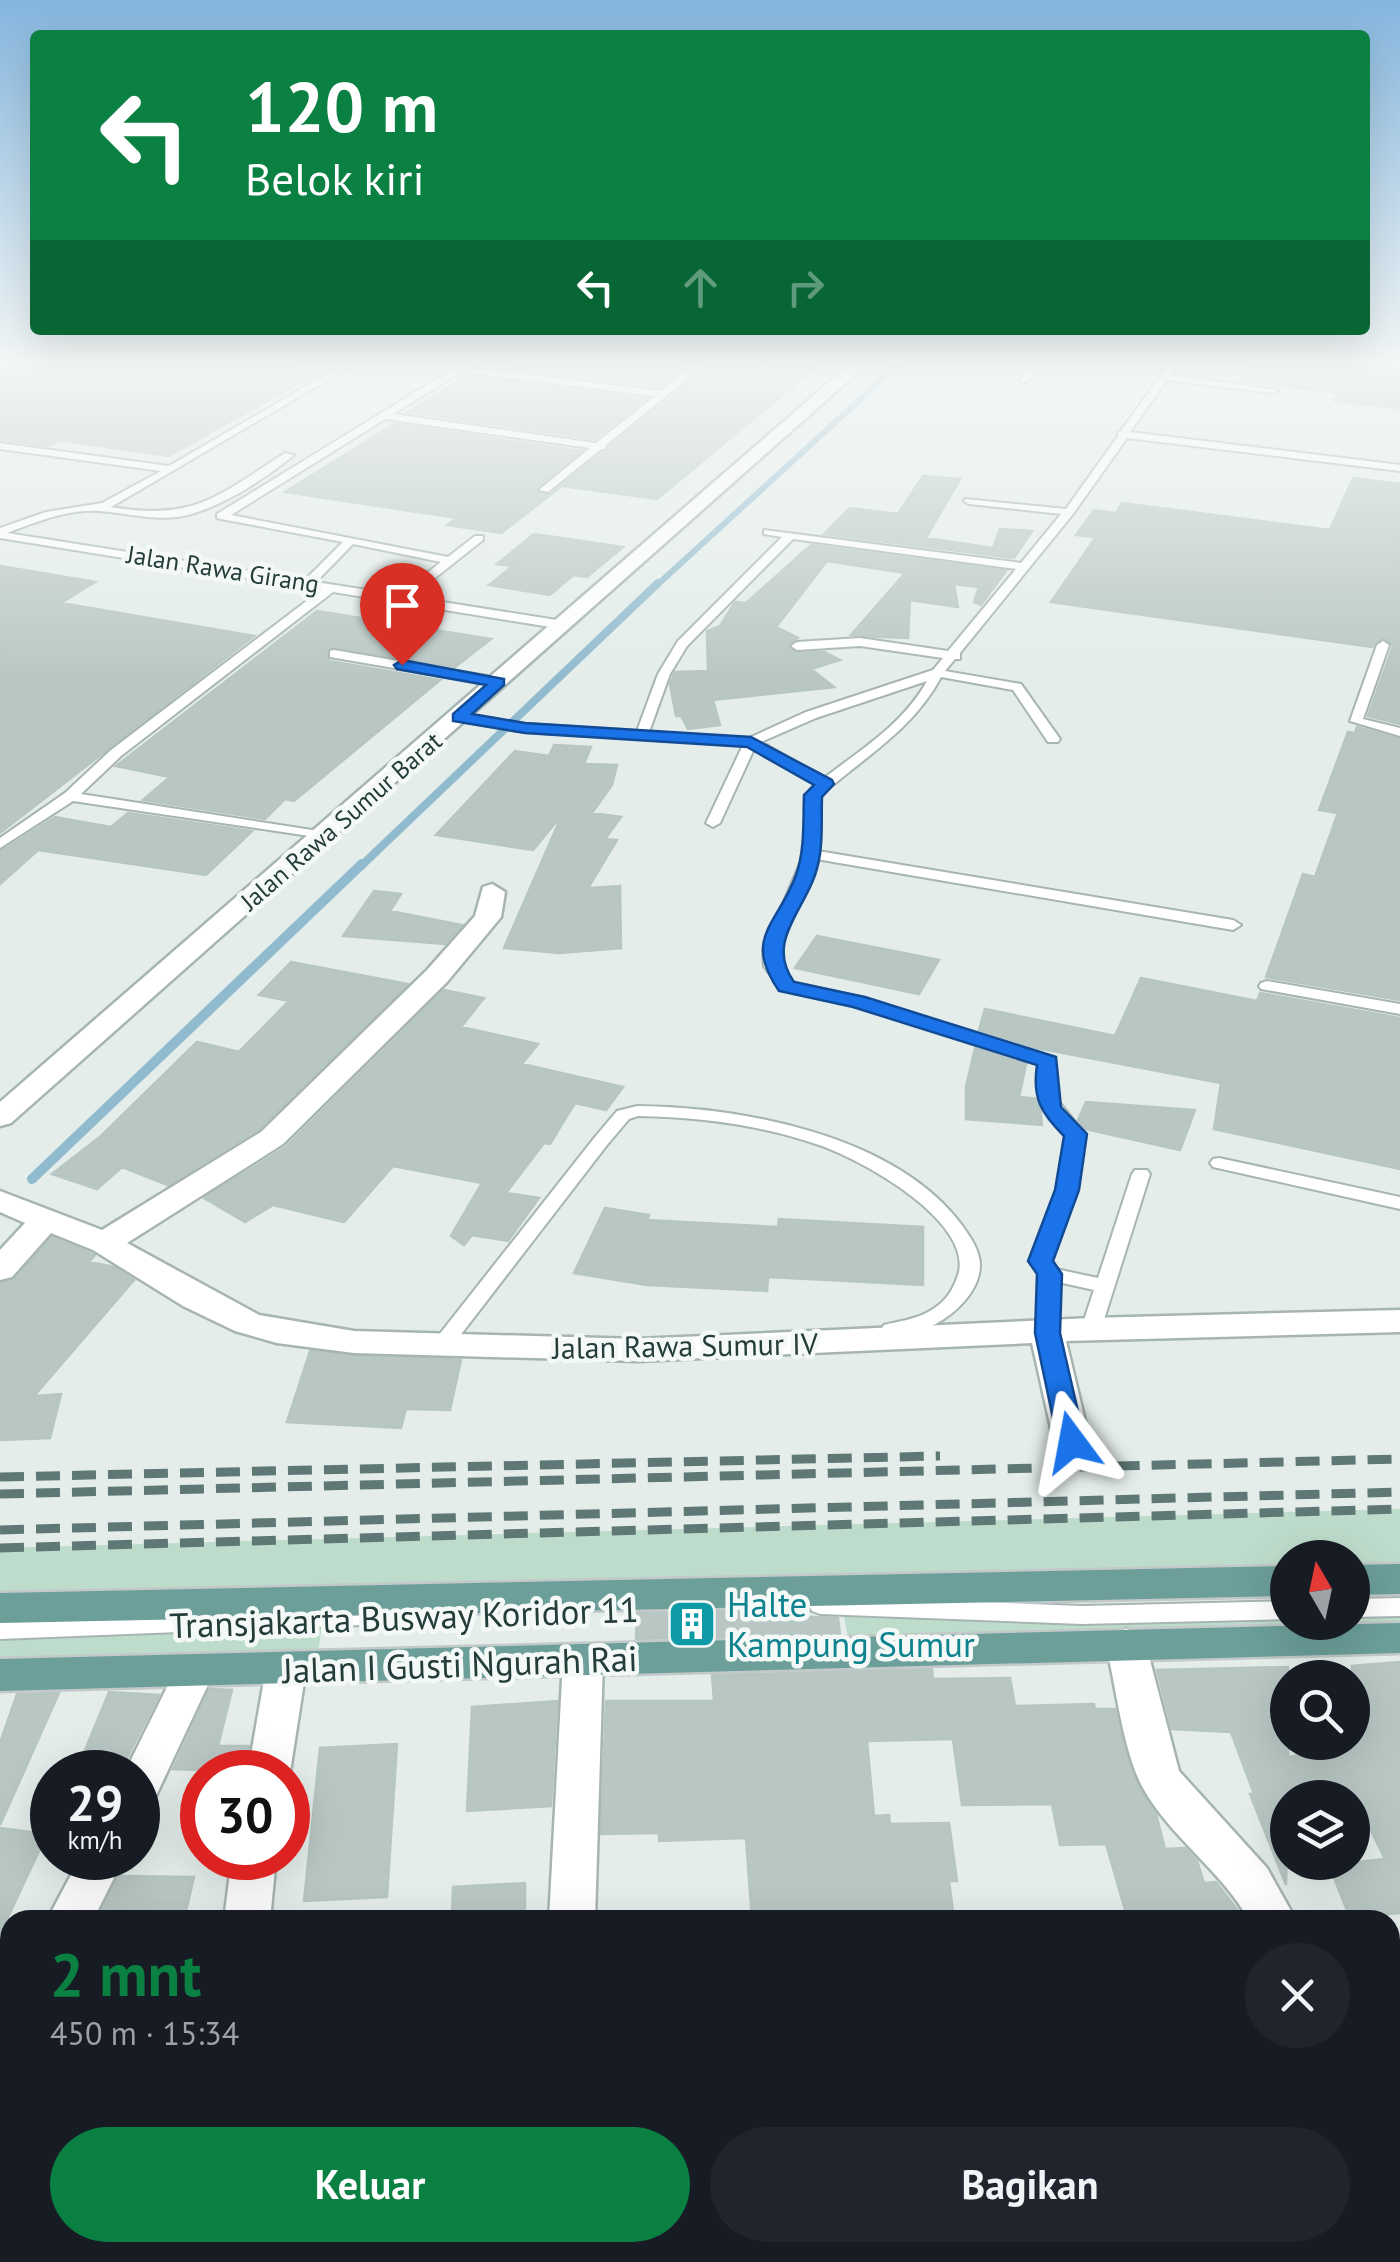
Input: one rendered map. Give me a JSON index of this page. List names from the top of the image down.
{
  "streets": {
    "main road": ["Jalan I Gusti Ngurah Rai"],
    "street": ["Jalan Rawa Sumur Barat", "Jalan Rawa Sumur IV"],
    "lane": ["Jalan Rawa Girang", "Transjakarta Busway Koridor 11"]
  },
  "crossings": [
    ["Jalan Rawa Girang", "Jalan Rawa Sumur Barat"]
  ],
  "places": {
    "building": ["Halte Kampung Sumur"]
  },
  "north": "top",
  "page": {
    "turn": ["120 m", "Belok kiri"],
    "speed": "29 km/h",
    "limit": "30",
    "heading": ["2 mnt", "450 m · 15:34"],
    "buttons": ["Keluar", "Bagikan"]
  }
}
